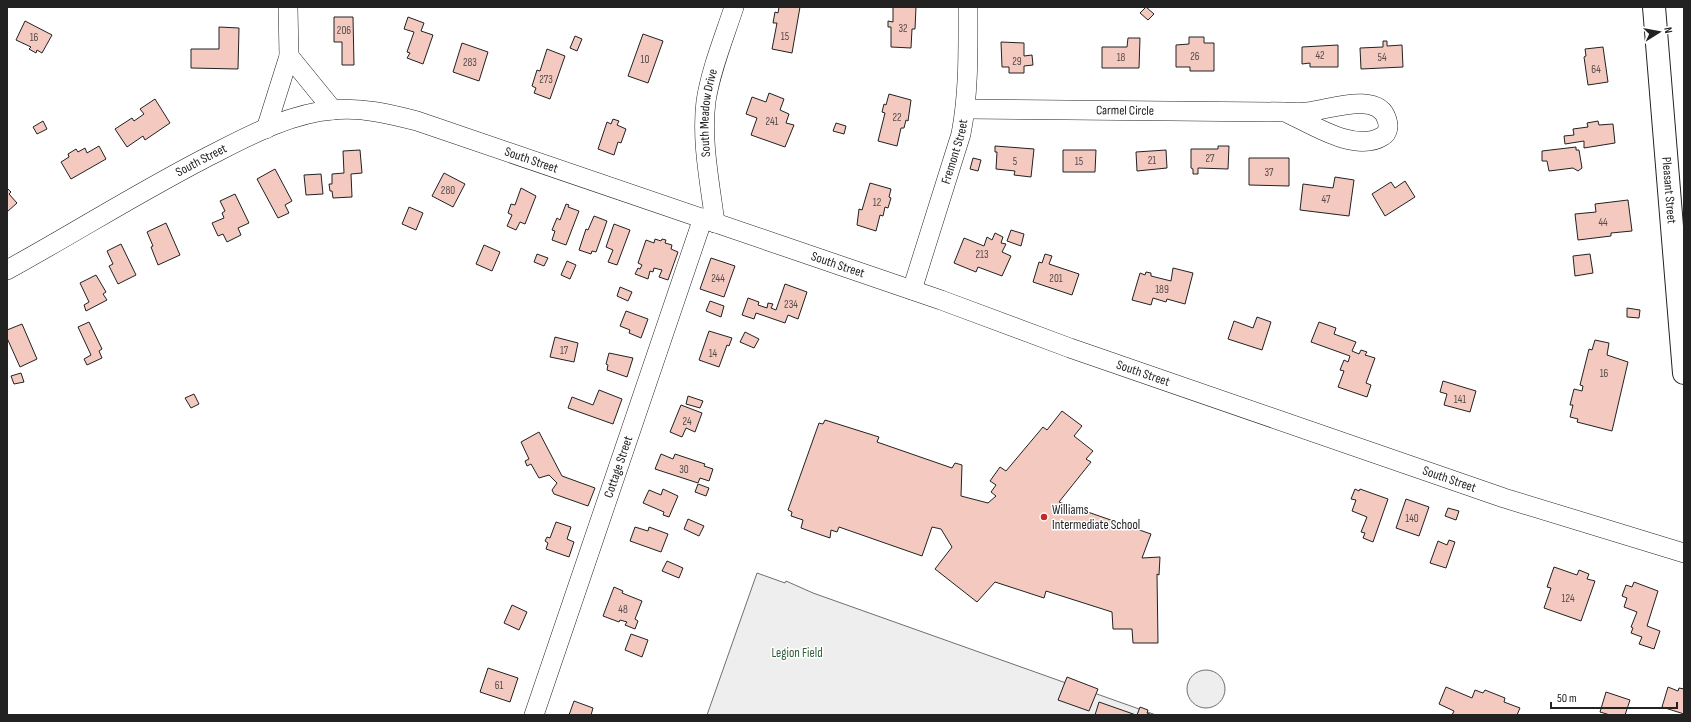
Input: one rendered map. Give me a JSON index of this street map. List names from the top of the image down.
{
  "streets": {
    "main road": ["Pleasant Street"],
    "street": [
      "Carmel Circle",
      "South Meadow Drive",
      "Fremont Street",
      "South Street",
      "Cottage Street"
    ]
  },
  "crossings": [
    ["Carmel Circle", "Fremont Street"],
    ["South Meadow Drive", "South Street"],
    ["South Meadow Drive", "Cottage Street"],
    ["Fremont Street", "South Street"],
    ["South Street", "Cottage Street"]
  ],
  "parks": ["Legion Field"],
  "places": ["Williams Intermediate School"],
  "house_numbers": [
    "32",
    "206",
    "15",
    "16",
    "42",
    "26",
    "18",
    "54",
    "10",
    "29",
    "283",
    "64",
    "273",
    "22",
    "241",
    "27",
    "21",
    "5",
    "15",
    "37",
    "280",
    "47",
    "12",
    "44",
    "213",
    "244",
    "201",
    "189",
    "234",
    "17",
    "14",
    "16",
    "141",
    "24",
    "30",
    "140",
    "124",
    "48",
    "61"
  ],
  "scale_bar": "50 m",
  "north": "right"
}
